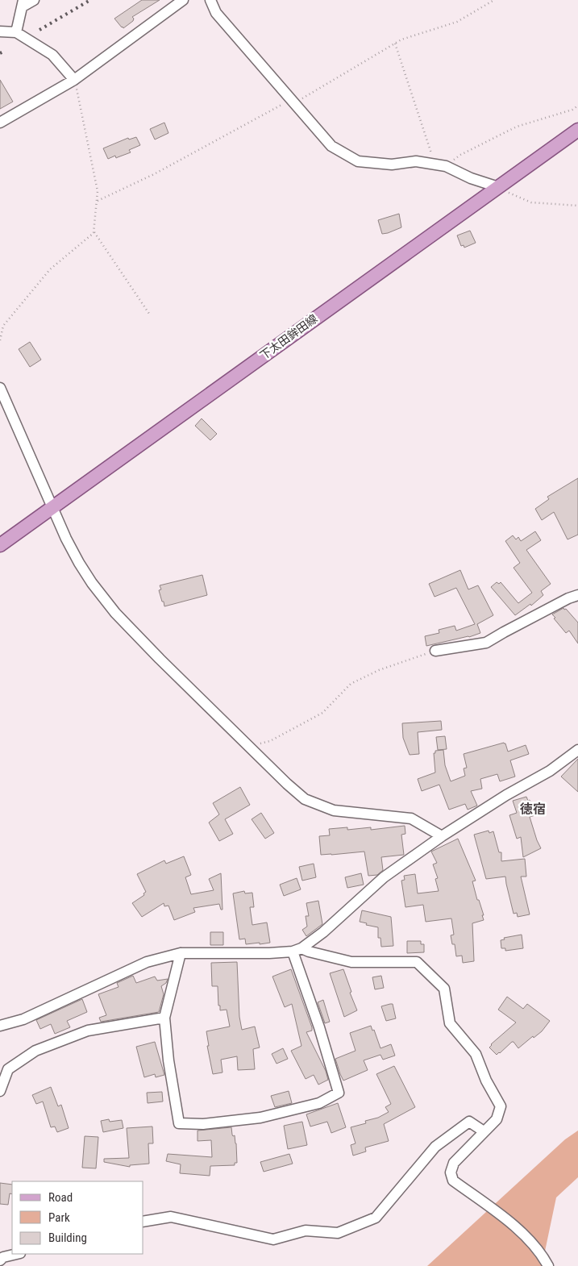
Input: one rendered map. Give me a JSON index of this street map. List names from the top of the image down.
{
  "streets": {
    "main road": ["下太田鉾田線"]
  },
  "districts": ["徳宿"],
  "legend": ["Road", "Park", "Building"]
}
